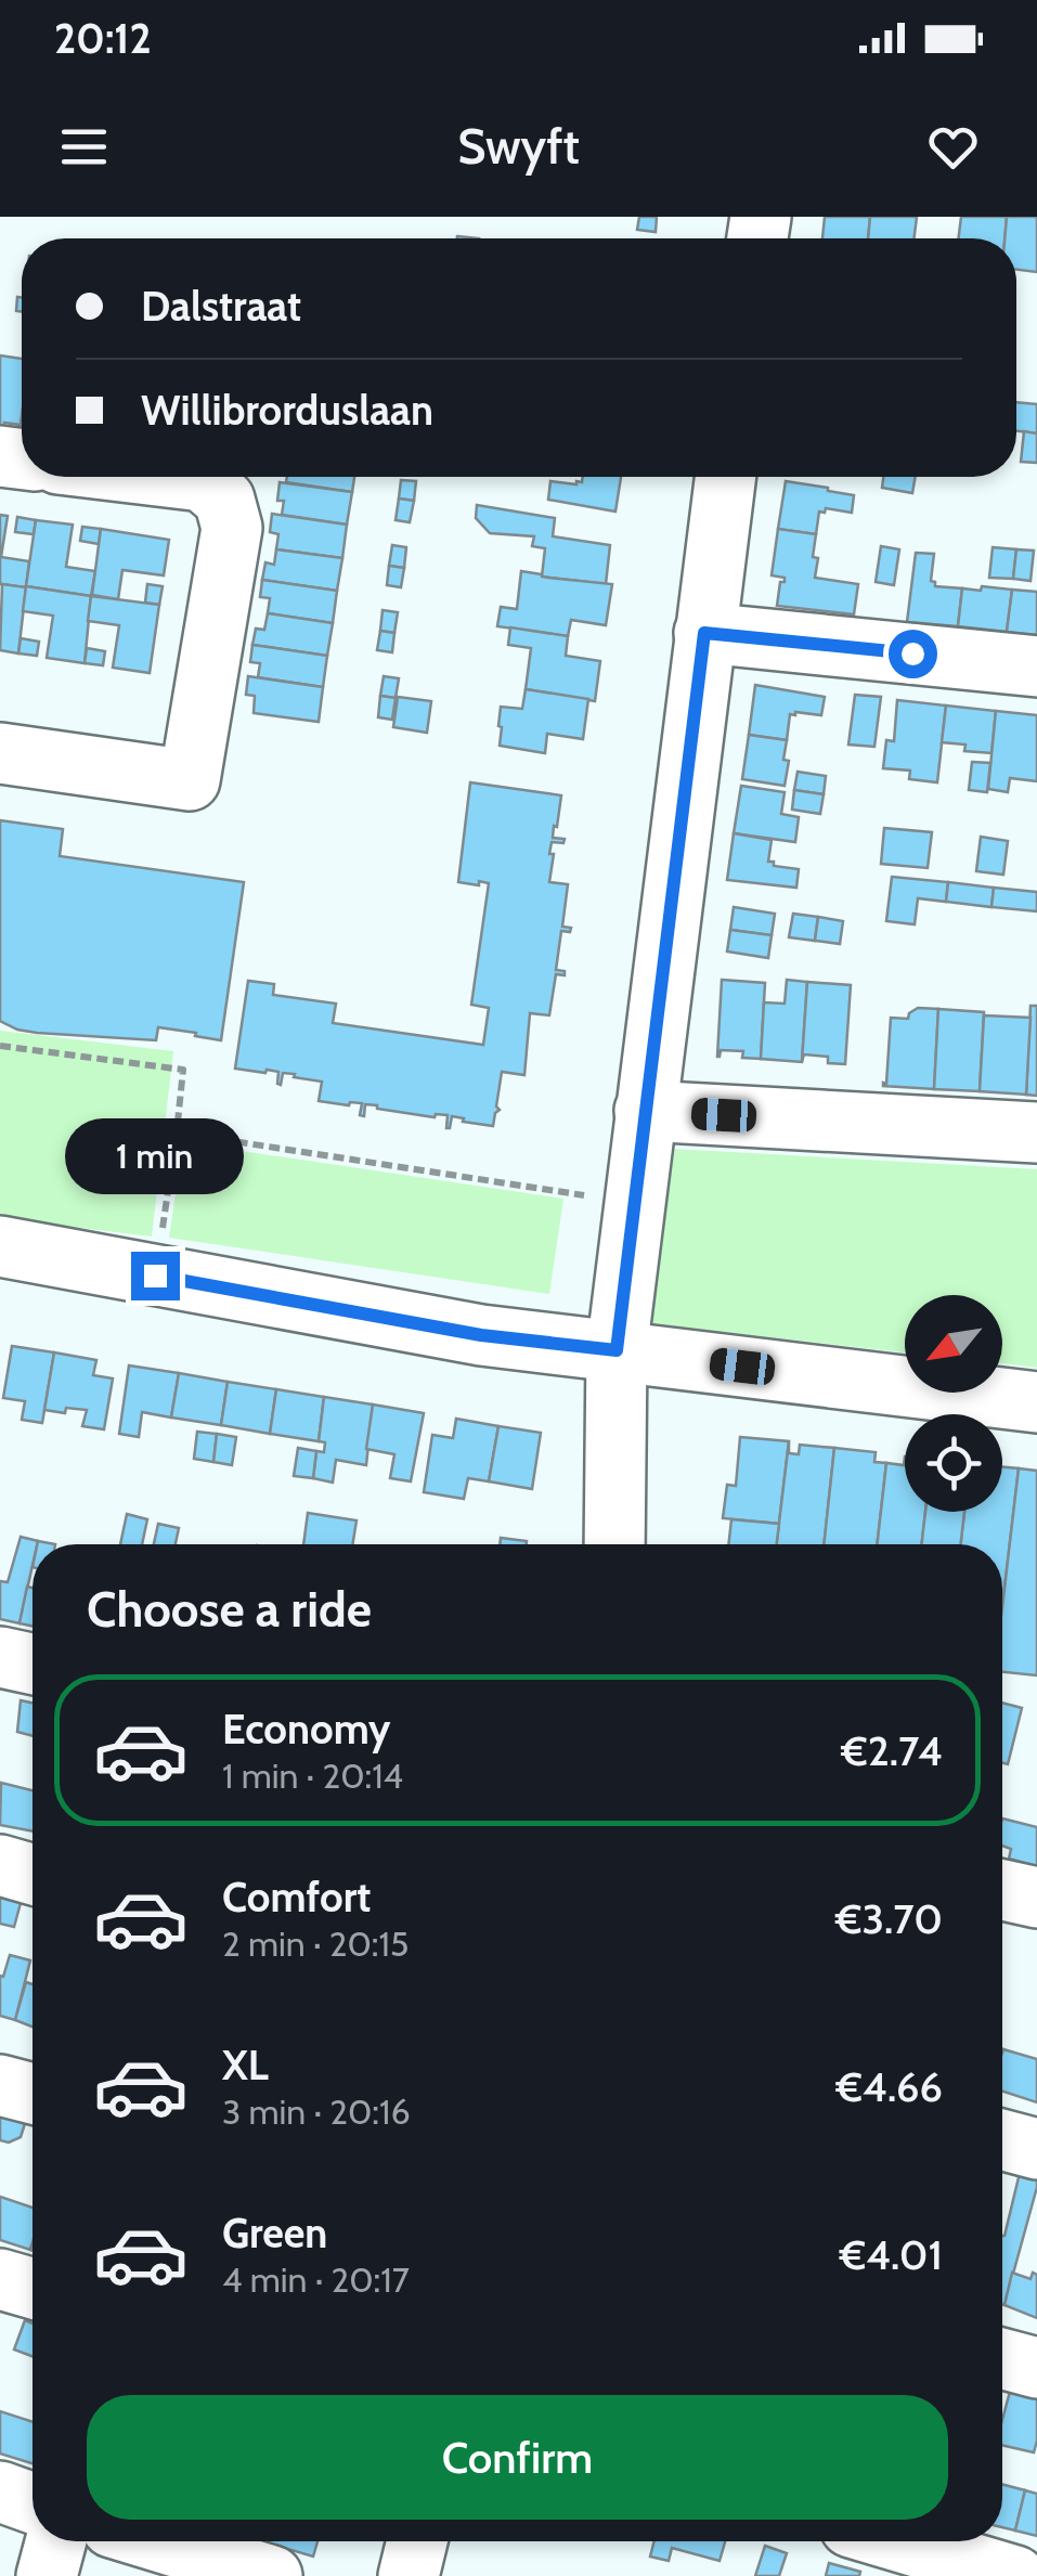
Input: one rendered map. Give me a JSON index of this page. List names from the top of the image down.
{
  "north": "bottom left",
  "page": {
    "status": "20:12",
    "header": "Swyft",
    "banner": ["Dalstraat", "Willibrorduslaan"],
    "bubble": "1 min",
    "heading": "Choose a ride",
    "list": [
      {
        "name": "Economy",
        "note": "1 min · 20:14",
        "value": "€2.74"
      },
      {
        "name": "Comfort",
        "note": "2 min · 20:15",
        "value": "€3.70"
      },
      {
        "name": "XL",
        "note": "3 min · 20:16",
        "value": "€4.66"
      },
      {
        "name": "Green",
        "note": "4 min · 20:17",
        "value": "€4.01"
      }
    ],
    "buttons": "Confirm"
  }
}
